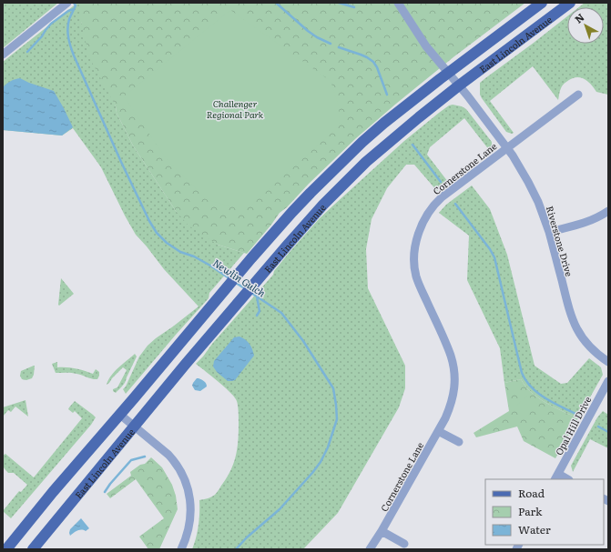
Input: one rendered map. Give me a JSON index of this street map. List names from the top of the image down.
{
  "streets": {
    "main road": ["East Lincoln Avenue"],
    "street": ["Cornerstone Lane", "Riverstone Drive", "Opal Hill Drive"]
  },
  "crossings": [
    ["East Lincoln Avenue", "Riverstone Drive"],
    ["Cornerstone Lane", "Riverstone Drive"]
  ],
  "water": ["Newlin Gulch"],
  "parks": ["Challenger Regional Park"],
  "legend": ["Road", "Park", "Water"],
  "north": "top left"
}
